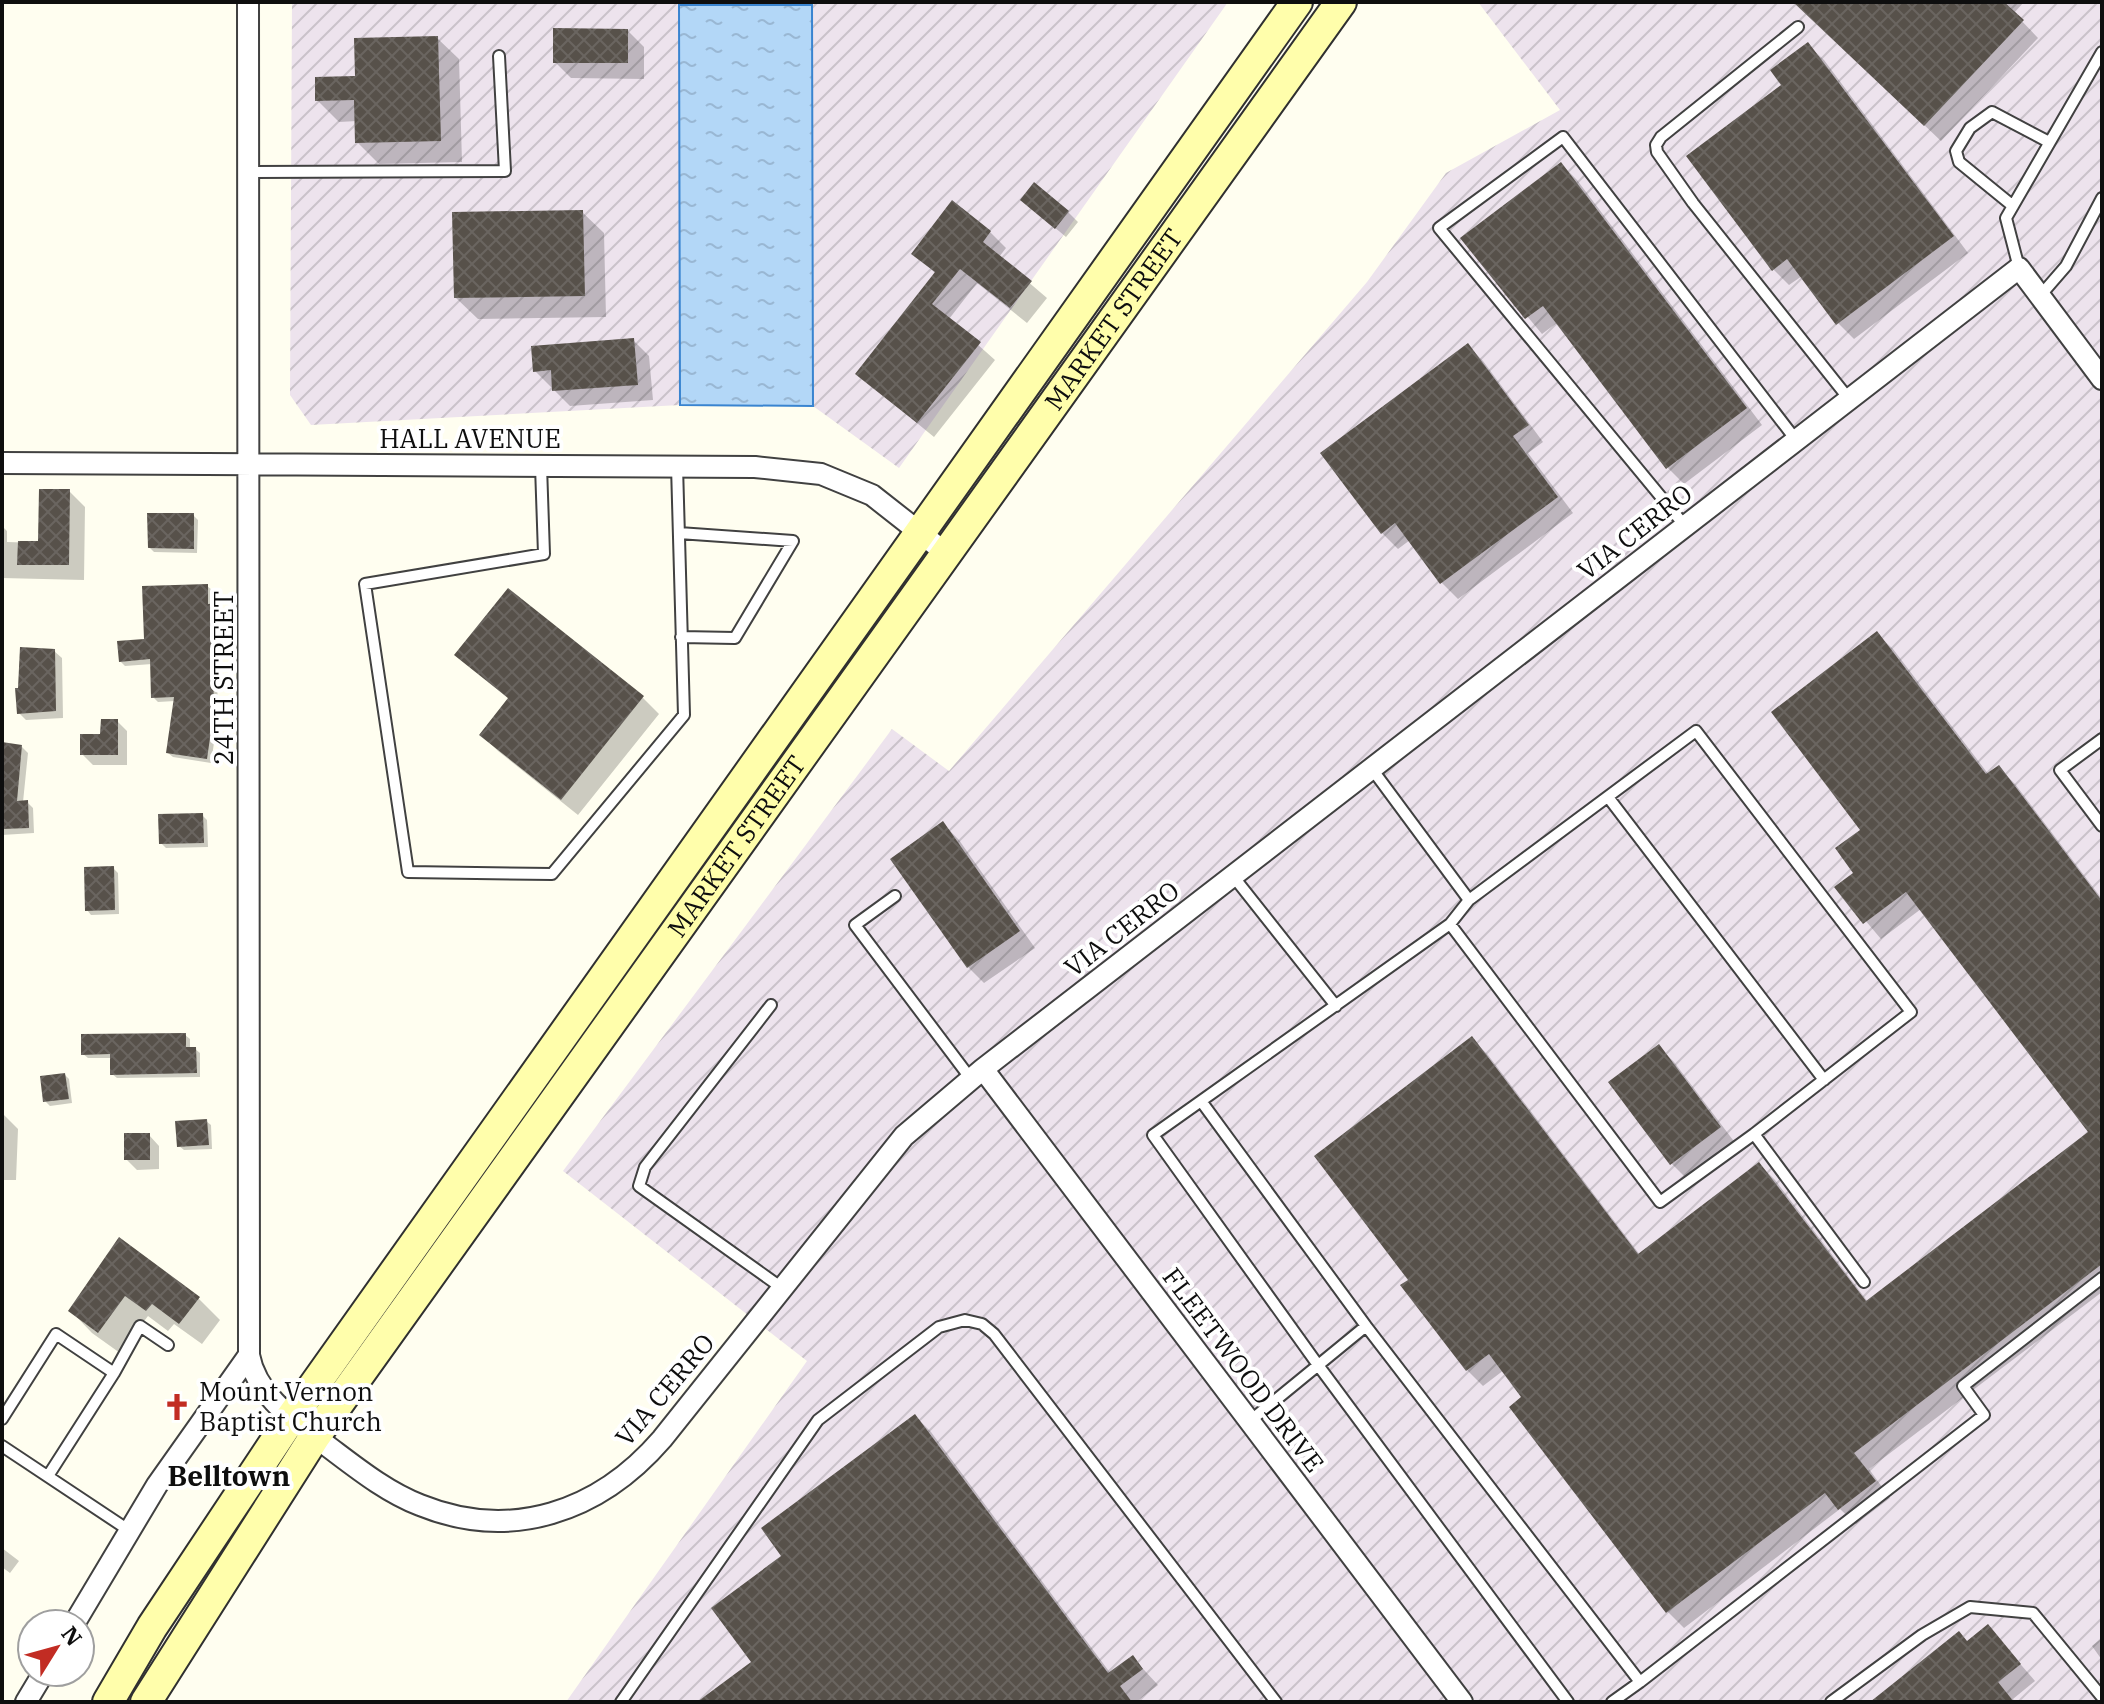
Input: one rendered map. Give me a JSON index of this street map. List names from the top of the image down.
{
  "streets": {
    "main road": ["MARKET STREET"],
    "street": [
      "HALL AVENUE",
      "VIA CERRO",
      "24TH STREET",
      "FLEETWOOD DRIVE"
    ]
  },
  "crossings": [
    ["MARKET STREET", "HALL AVENUE"],
    ["MARKET STREET", "VIA CERRO"],
    ["MARKET STREET", "24TH STREET"],
    ["HALL AVENUE", "24TH STREET"],
    ["VIA CERRO", "24TH STREET"],
    ["VIA CERRO", "FLEETWOOD DRIVE"]
  ],
  "districts": ["Belltown"],
  "places": {
    "church": ["Mount Vernon Baptist Church"]
  },
  "north": "top right"
}
